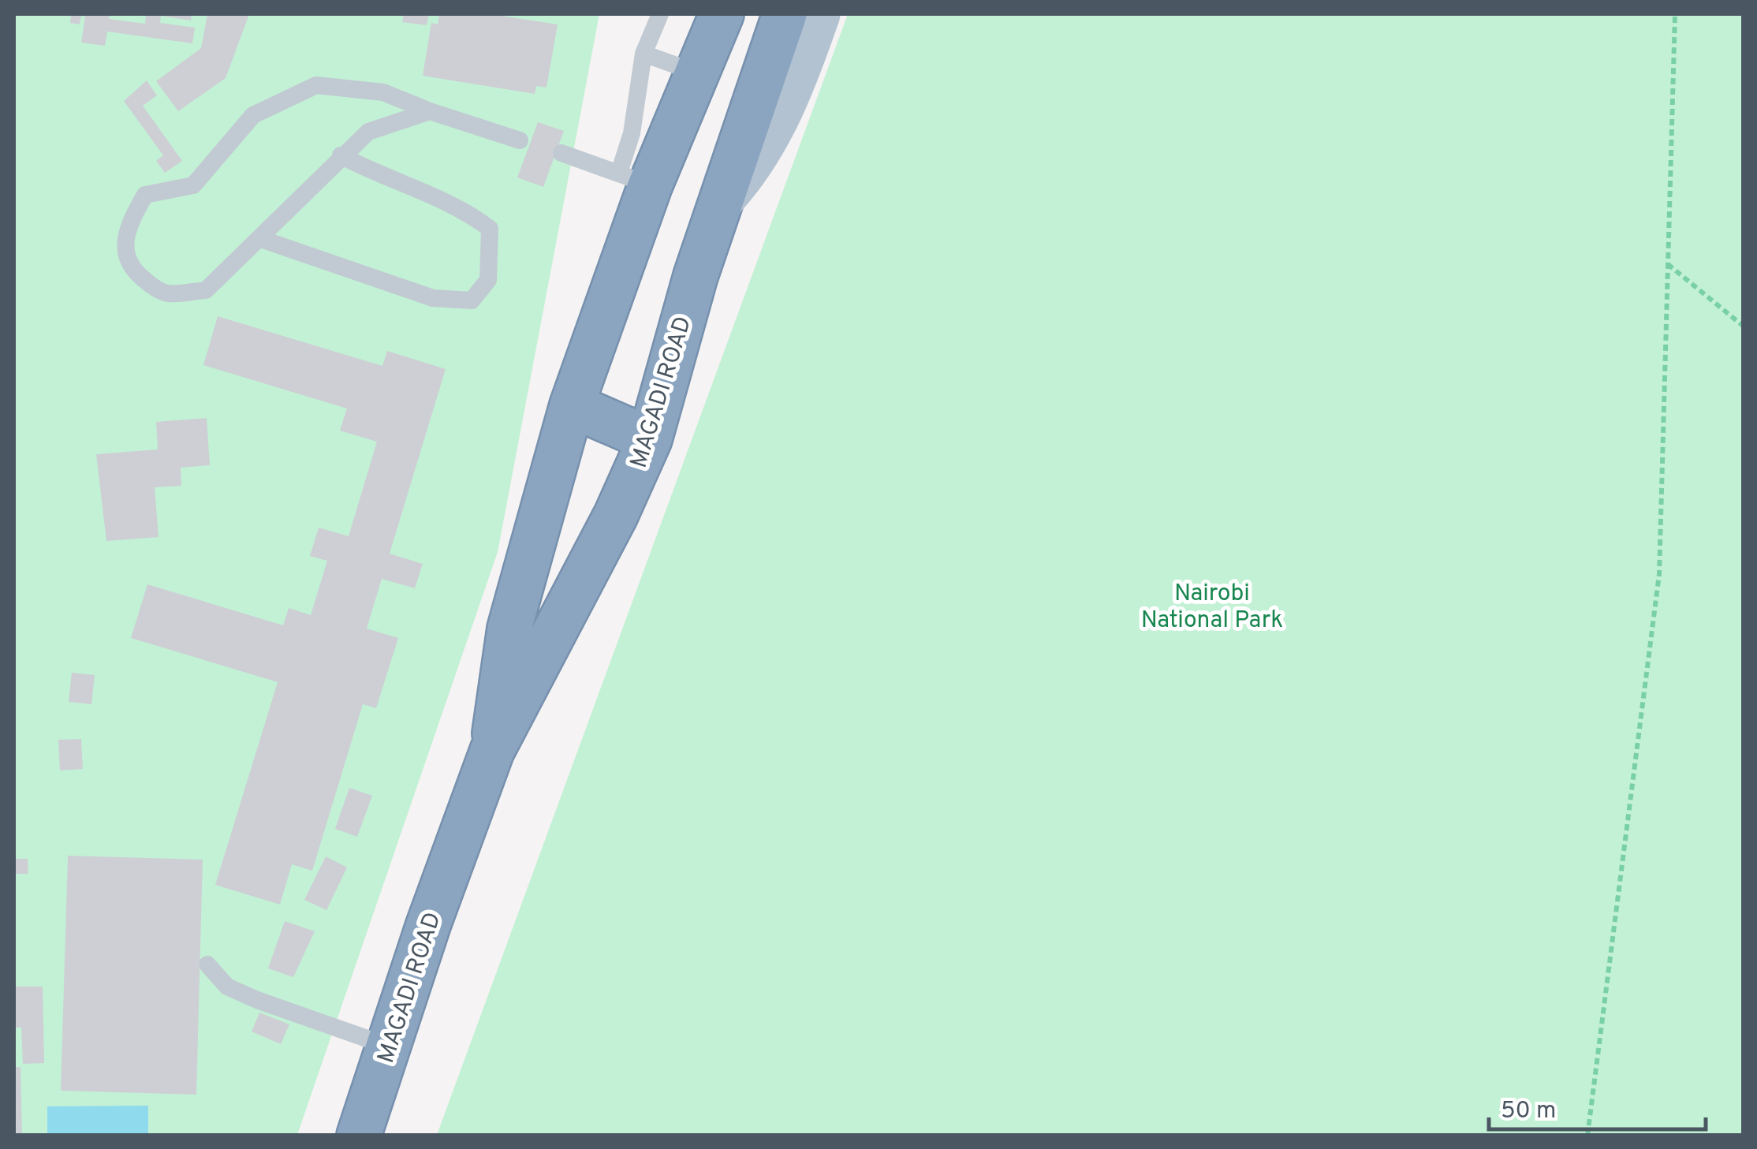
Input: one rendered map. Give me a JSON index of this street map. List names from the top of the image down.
{
  "streets": {
    "highway": ["MAGADI ROAD"]
  },
  "parks": ["Nairobi National Park"],
  "scale_bar": "50 m"
}
